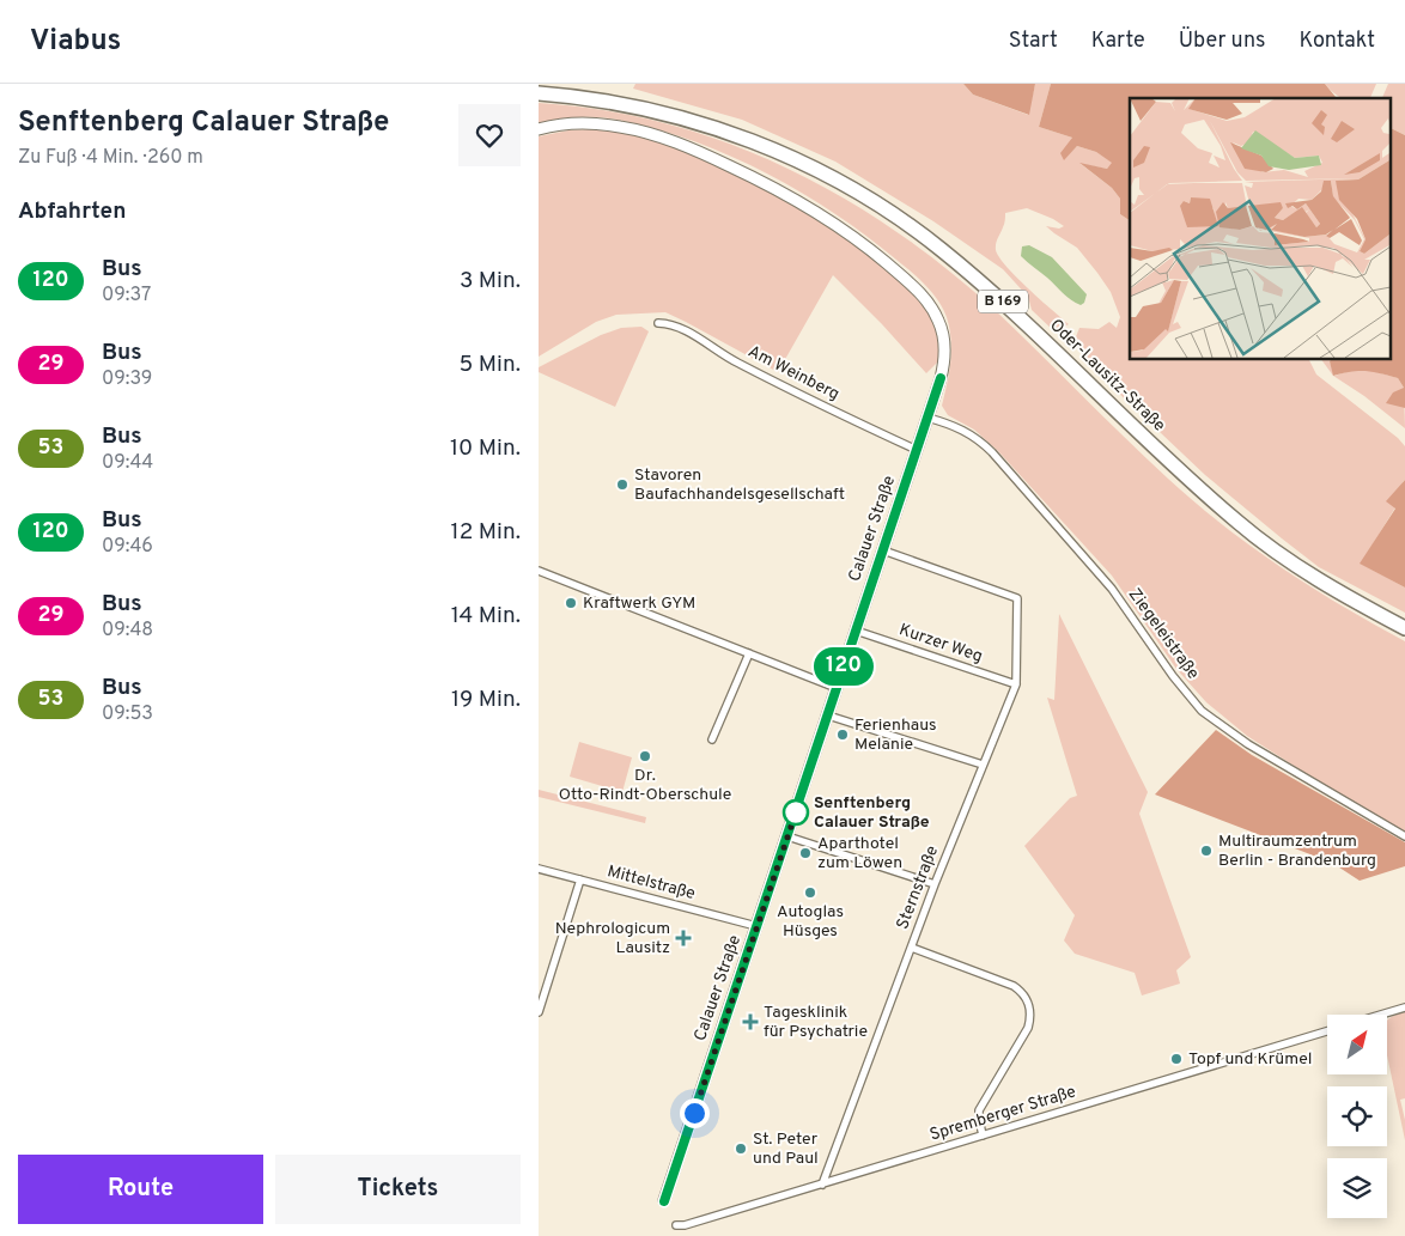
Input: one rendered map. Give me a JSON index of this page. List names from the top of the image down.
{
  "streets": {
    "highway": ["B 169", "Oder-Lausitz-Straße"],
    "street": [
      "Am Weinberg",
      "Calauer Straße",
      "Ziegeleistraße",
      "Kurzer Weg",
      "Mittelstraße",
      "Sternstraße",
      "Spremberger Straße"
    ]
  },
  "crossings": [
    ["Am Weinberg", "Calauer Straße"],
    ["Calauer Straße", "Ziegeleistraße"],
    ["Calauer Straße", "Kurzer Weg"],
    ["Calauer Straße", "Mittelstraße"],
    ["Calauer Straße", "Sternstraße"],
    ["Kurzer Weg", "Sternstraße"],
    ["Sternstraße", "Spremberger Straße"]
  ],
  "places": {
    "other": [
      "Stavoren Baufachhandelsgesellschaft",
      "Kraftwerk GYM",
      "Ferienhaus Melanie",
      "Dr. Otto-Rindt-Oberschule",
      "Senftenberg Calauer Straße",
      "Multiraumzentrum Berlin - Brandenburg",
      "Aparthotel zum Löwen",
      "Autoglas Hüsges",
      "Topf und Krümel",
      "St. Peter und Paul"
    ],
    "health": ["Nephrologicum Lausitz", "Tagesklinik für Psychatrie"]
  },
  "lines": ["bus line 120"],
  "north": "top right",
  "page": {
    "header": "Viabus",
    "nav": [
      "Start",
      "Karte",
      "Über uns",
      "Kontakt"
    ],
    "heading": [
      ["Senftenberg Calauer Straße", "Zu Fuß · 4 Min. · 260 m"],
      "Abfahrten"
    ],
    "on_map": "120",
    "list": [
      {
        "mark": "120",
        "name": "Bus",
        "note": "09:37",
        "value": "3 Min."
      },
      {
        "mark": "29",
        "name": "Bus",
        "note": "09:39",
        "value": "5 Min."
      },
      {
        "mark": "53",
        "name": "Bus",
        "note": "09:44",
        "value": "10 Min."
      },
      {
        "mark": "120",
        "name": "Bus",
        "note": "09:46",
        "value": "12 Min."
      },
      {
        "mark": "29",
        "name": "Bus",
        "note": "09:48",
        "value": "14 Min."
      },
      {
        "mark": "53",
        "name": "Bus",
        "note": "09:53",
        "value": "19 Min."
      }
    ],
    "buttons": ["Route", "Tickets"]
  }
}
